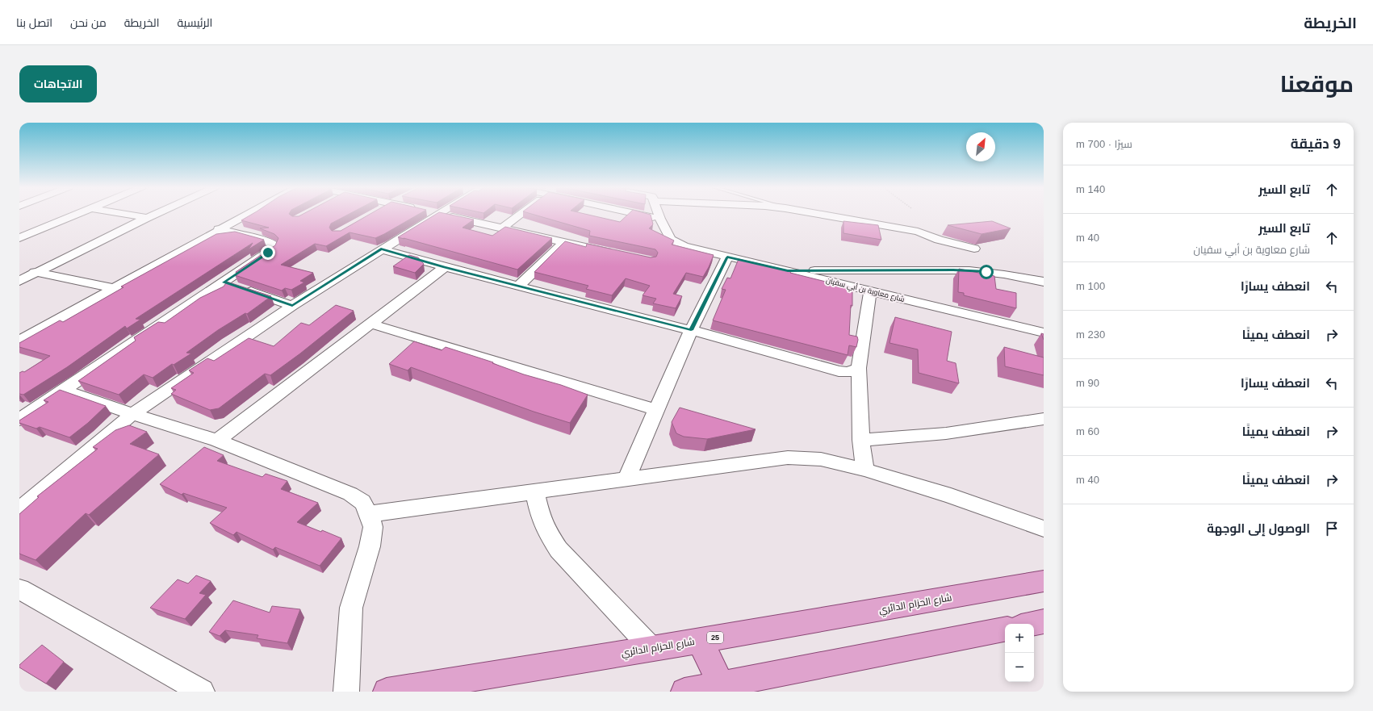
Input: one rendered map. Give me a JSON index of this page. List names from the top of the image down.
{
  "streets": {
    "main road": ["شارع الحزام الدائري", "25"],
    "street": ["شارع معاوية بن أبي سفيان"]
  },
  "north": "top right",
  "page": {
    "header": "الخريطة",
    "nav": [
      "الرئيسية",
      "الخريطة",
      "من نحن",
      "اتصل بنا"
    ],
    "title": "موقعنا",
    "buttons": "الاتجاهات",
    "heading": ["9 دقيقة", "سيرًا · 700 m"],
    "list": [
      ["تابع السير", "140 m"],
      ["تابع السير", "شارع معاوية بن أبي سفيان", "40 m"],
      ["انعطف يسارًا", "100 m"],
      ["انعطف يمينًا", "230 m"],
      ["انعطف يسارًا", "90 m"],
      ["انعطف يمينًا", "60 m"],
      ["انعطف يمينًا", "40 m"],
      "الوصول إلى الوجهة"
    ],
    "map_buttons": ["+", "−"]
  }
}
